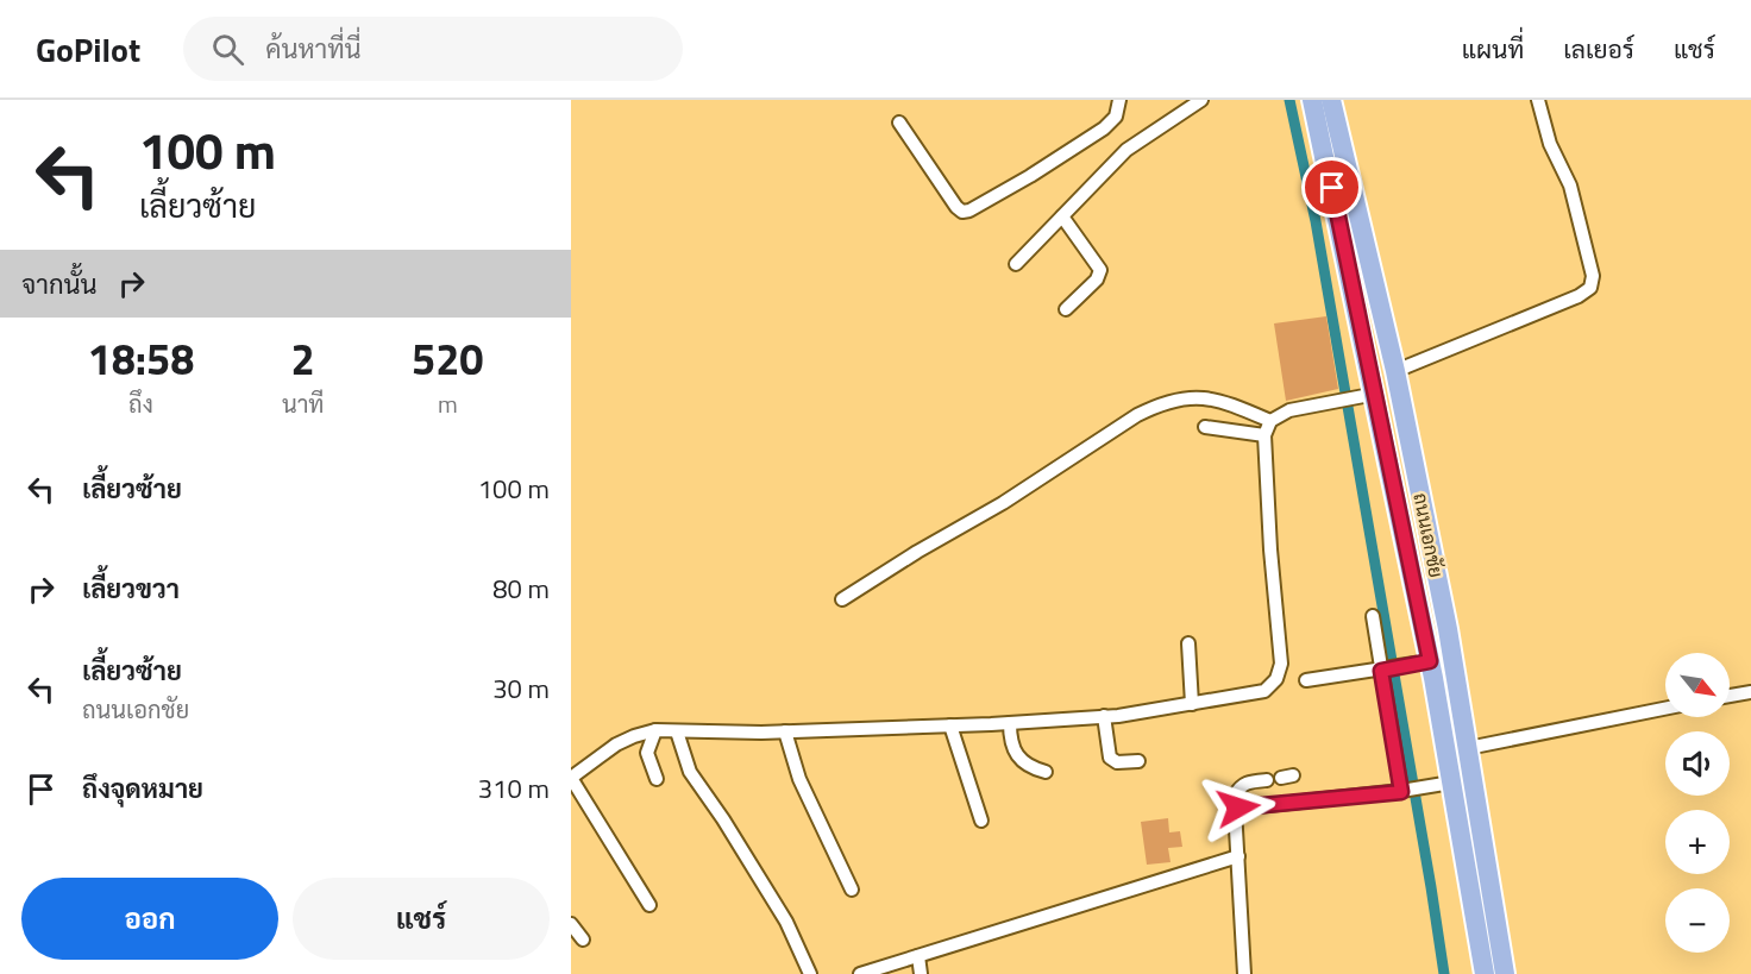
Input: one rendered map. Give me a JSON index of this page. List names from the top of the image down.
{
  "streets": {
    "main road": ["ถนนเอกชัย"]
  },
  "north": "bottom right",
  "page": {
    "header": "GoPilot",
    "search": "ค้นหาที่นี่",
    "nav": ["แผนที่", "เลเยอร์", "แชร์"],
    "turn": ["100 m", "เลี้ยวซ้าย"],
    "then": "จากนั้น",
    "eta": [
      "18:58",
      "ถึง",
      "2",
      "นาที",
      "520",
      "m"
    ],
    "list": [
      {
        "name": "เลี้ยวซ้าย",
        "value": "100 m"
      },
      {
        "name": "เลี้ยวขวา",
        "value": "80 m"
      },
      {
        "name": "เลี้ยวซ้าย",
        "note": "ถนนเอกชัย",
        "value": "30 m"
      },
      {
        "name": "ถึงจุดหมาย",
        "value": "310 m"
      }
    ],
    "map_buttons": ["+", "−"],
    "buttons": ["ออก", "แชร์"]
  }
}
